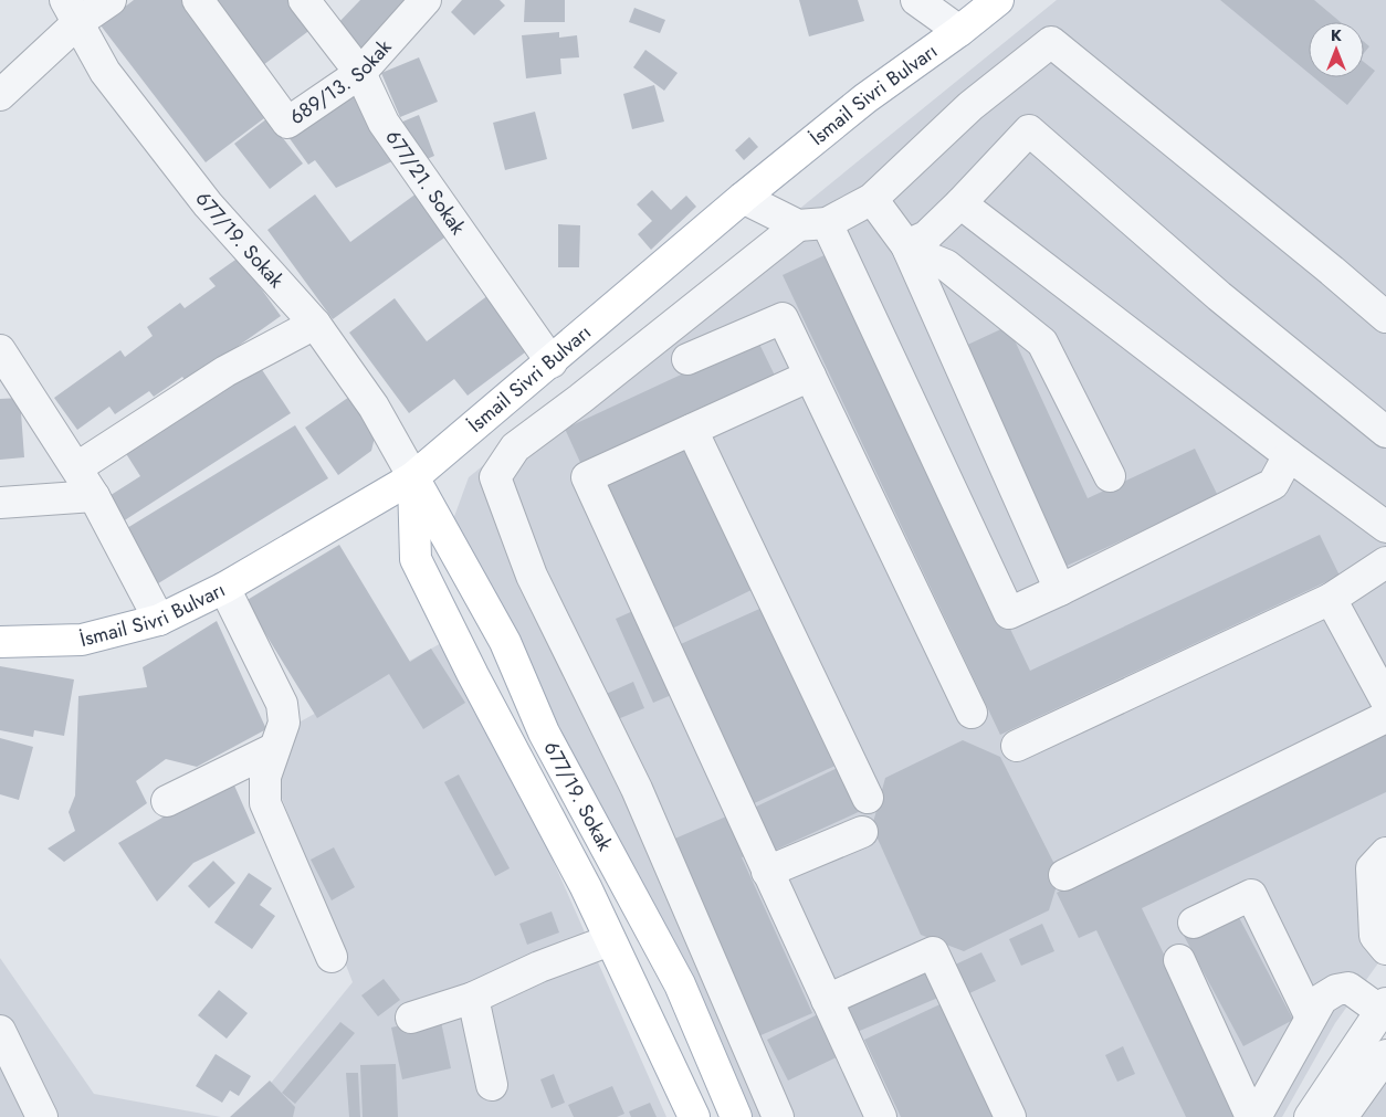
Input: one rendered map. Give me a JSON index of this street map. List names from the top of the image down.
{
  "streets": {
    "main road": ["İsmail Sivri Bulvarı", "677/19. Sokak"],
    "street": ["689/13. Sokak", "677/21. Sokak"]
  },
  "crossings": [
    ["689/13. Sokak", "677/21. Sokak"],
    ["İsmail Sivri Bulvarı", "677/21. Sokak"],
    ["İsmail Sivri Bulvarı", "677/19. Sokak"]
  ],
  "north": "top"
}
